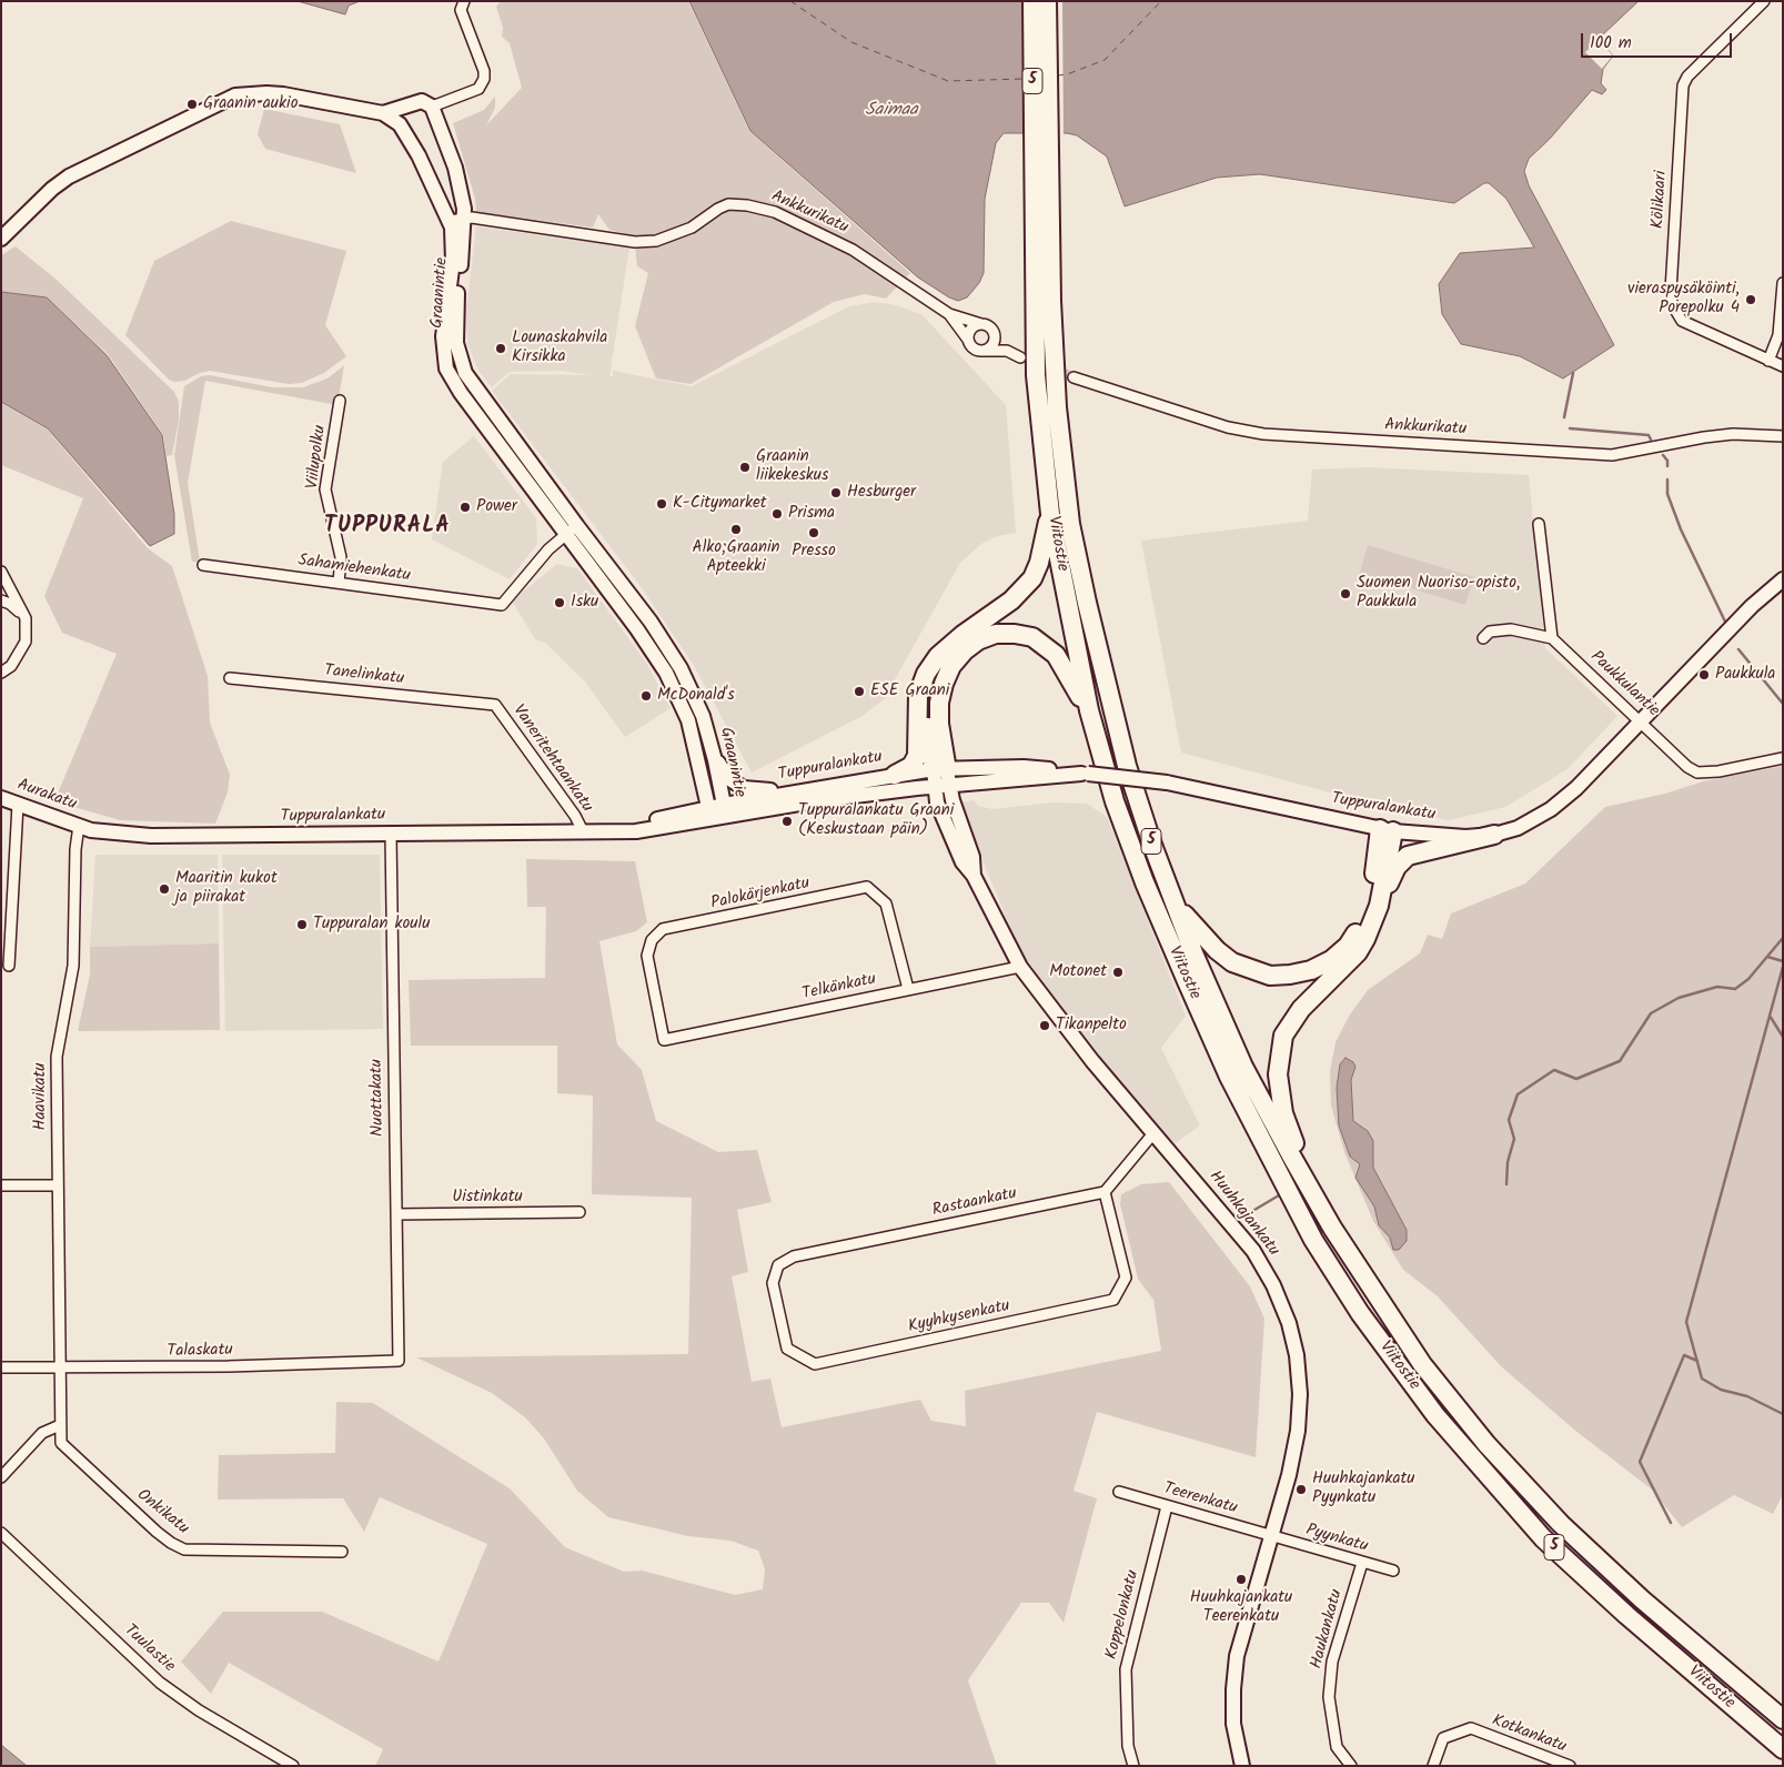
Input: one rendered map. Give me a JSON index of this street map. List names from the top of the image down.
{
  "streets": {
    "highway": ["5", "Viitostie"],
    "street": [
      "Kölikaari",
      "Ankkurikatu",
      "Graanintie",
      "Viilupolku",
      "Sahamiehenkatu",
      "Tanelinkatu",
      "Paukkulantie",
      "Vaneritehtaankatu",
      "Tuppuralankatu",
      "Aurakatu",
      "Palokärjenkatu",
      "Telkänkatu",
      "Haavikatu",
      "Nuottakatu",
      "Uistinkatu",
      "Rastaankatu",
      "Huuhkajankatu",
      "Kyyhkysenkatu",
      "Talaskatu",
      "Teerenkatu",
      "Onkikatu",
      "Pyynkatu",
      "Koppelonkatu",
      "Haukankatu",
      "Tuulastie",
      "Kotkankatu"
    ]
  },
  "crossings": [
    ["Ankkurikatu", "Graanintie"],
    ["Graanintie", "Sahamiehenkatu"],
    ["Graanintie", "Tuppuralankatu"],
    ["Viilupolku", "Sahamiehenkatu"],
    ["Tanelinkatu", "Vaneritehtaankatu"],
    ["Paukkulantie", "Tuppuralankatu"],
    ["Vaneritehtaankatu", "Tuppuralankatu"],
    ["Tuppuralankatu", "Aurakatu"],
    ["Tuppuralankatu", "Haavikatu"],
    ["Tuppuralankatu", "Nuottakatu"],
    ["Tuppuralankatu", "Huuhkajankatu"],
    ["Aurakatu", "Haavikatu"],
    ["Palokärjenkatu", "Telkänkatu"],
    ["Telkänkatu", "Huuhkajankatu"],
    ["Haavikatu", "Talaskatu"],
    ["Haavikatu", "Onkikatu"],
    ["Nuottakatu", "Uistinkatu"],
    ["Nuottakatu", "Talaskatu"],
    ["Rastaankatu", "Kyyhkysenkatu"],
    ["Huuhkajankatu", "Teerenkatu"],
    ["Huuhkajankatu", "Pyynkatu"],
    ["Talaskatu", "Onkikatu"],
    ["Teerenkatu", "Pyynkatu"],
    ["Teerenkatu", "Koppelonkatu"],
    ["Pyynkatu", "Haukankatu"]
  ],
  "districts": ["TUPPURALA"],
  "water": ["Saimaa"],
  "places": [
    "Graanin aukio",
    "vieraspysäköinti, Porepolku 4",
    "Lounaskahvila Kirsikka",
    "Graanin liikekeskus",
    "Hesburger",
    "K-Citymarket",
    "Power",
    "Prisma",
    "Alko;Graanin Apteekki",
    "Presso",
    "Suomen Nuoriso-opisto, Paukkula",
    "Isku",
    "Paukkula",
    "ESE Graani",
    "McDonald's",
    "Tuppuralankatu Graani (Keskustaan päin)",
    "Maaritin kukot ja piirakat",
    "Tuppuralan koulu",
    "Motonet",
    "Tikanpelto",
    "Huuhkajankatu Pyynkatu",
    "Huuhkajankatu Teerenkatu"
  ],
  "scale_bar": "100 m"
}
